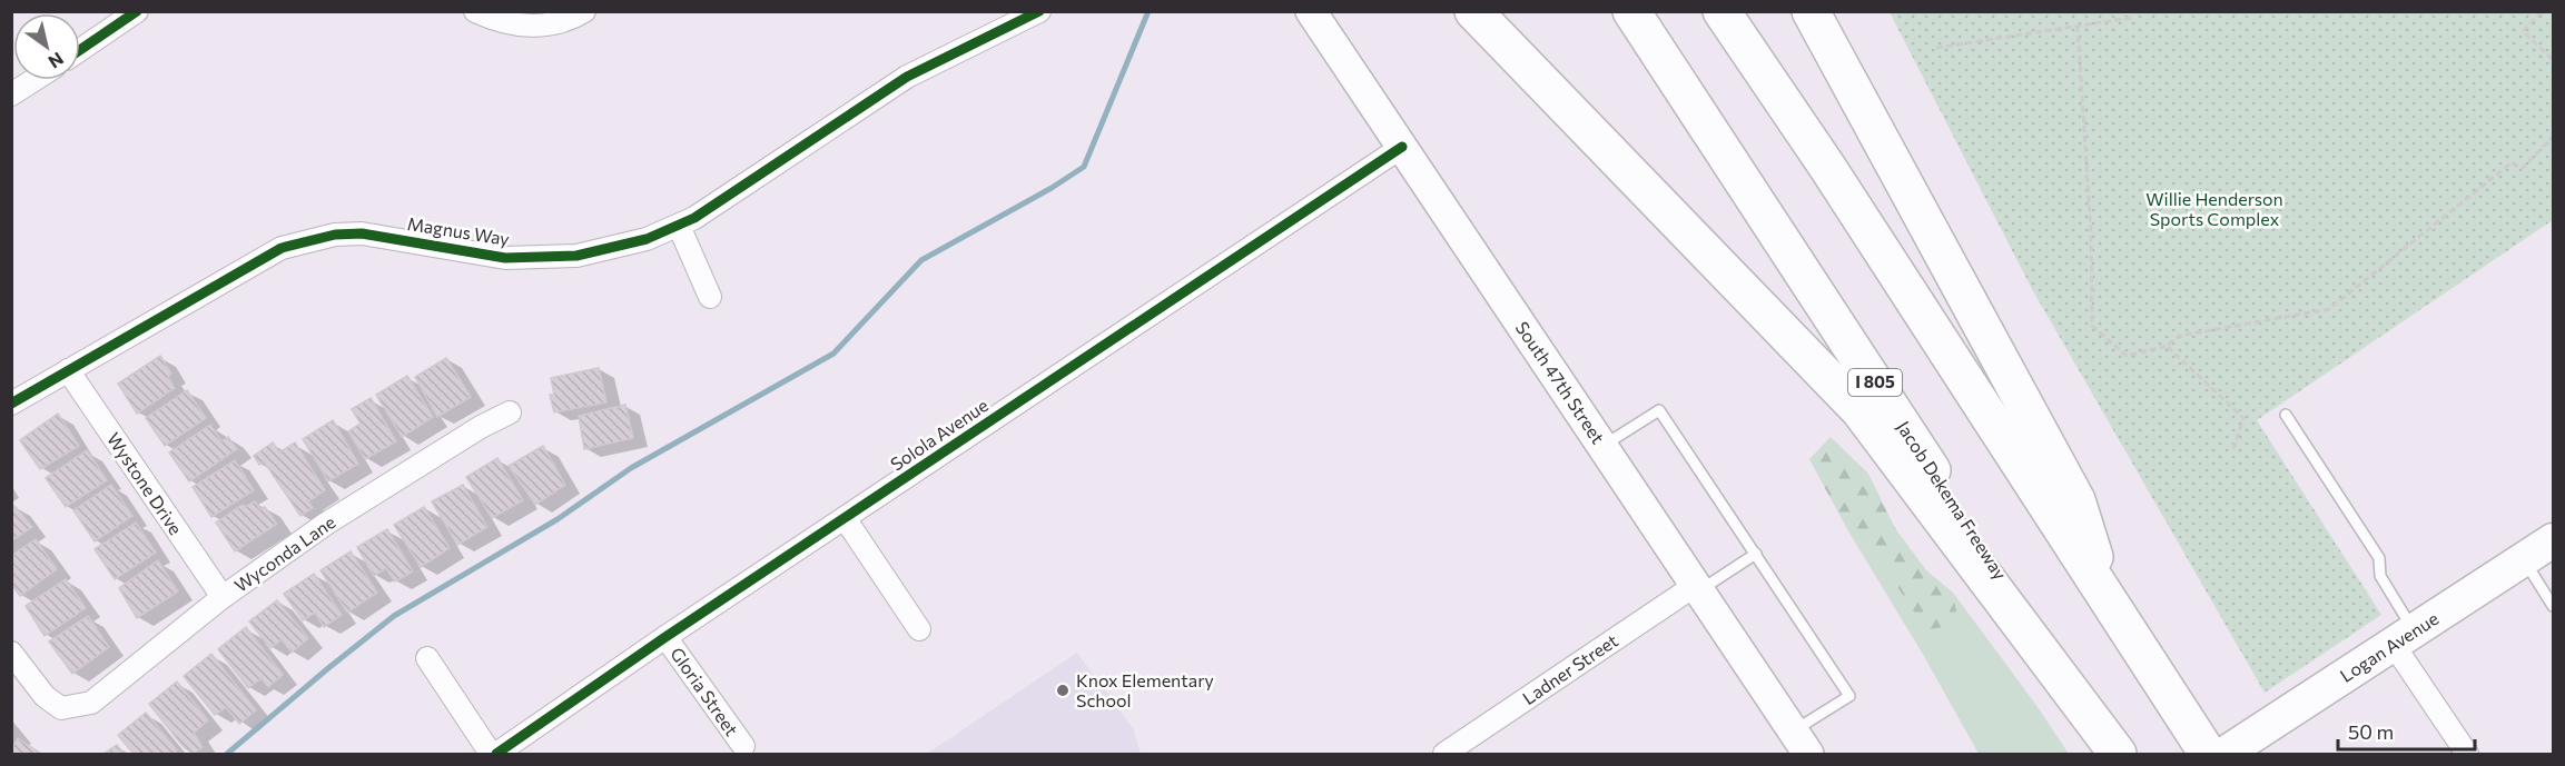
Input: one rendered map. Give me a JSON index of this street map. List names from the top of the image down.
{
  "streets": {
    "highway": ["I 805", "Jacob Dekema Freeway"],
    "main road": ["South 47th Street", "Logan Avenue"],
    "street": [
      "Magnus Way",
      "Solola Avenue",
      "Wystone Drive",
      "Wyconda Lane",
      "Ladner Street",
      "Gloria Street"
    ]
  },
  "crossings": [
    ["Magnus Way", "Wystone Drive"],
    ["South 47th Street", "Solola Avenue"],
    ["South 47th Street", "Ladner Street"],
    ["Solola Avenue", "Gloria Street"],
    ["Wystone Drive", "Wyconda Lane"]
  ],
  "parks": ["Willie Henderson Sports Complex"],
  "places": ["Knox Elementary School"],
  "scale_bar": "50 m",
  "north": "bottom right"
}
